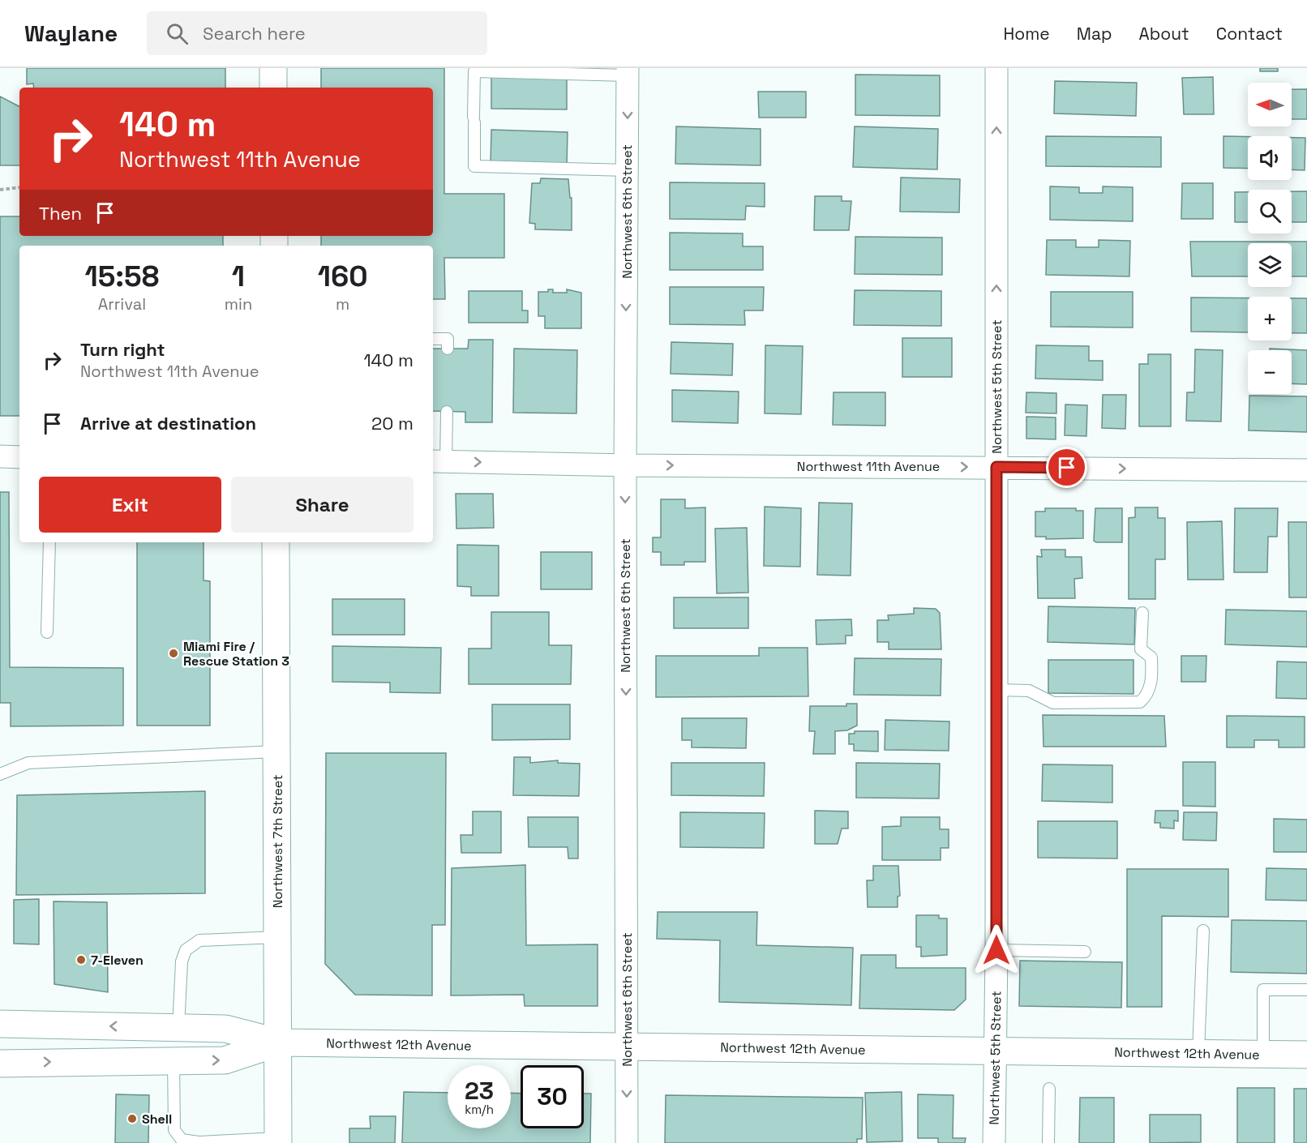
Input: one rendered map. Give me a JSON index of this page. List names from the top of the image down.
{
  "streets": {
    "main road": ["Northwest 7th Street", "Northwest 12th Avenue"],
    "street": ["Northwest 6th Street", "Northwest 5th Street", "Northwest 11th Avenue"]
  },
  "crossings": [
    ["Northwest 6th Street", "Northwest 11th Avenue"],
    ["Northwest 6th Street", "Northwest 12th Avenue"],
    ["Northwest 5th Street", "Northwest 11th Avenue"],
    ["Northwest 5th Street", "Northwest 12th Avenue"],
    ["Northwest 7th Street", "Northwest 12th Avenue"]
  ],
  "one_way": ["Northwest 6th Street", "Northwest 5th Street", "Northwest 11th Avenue"],
  "places": ["Miami Fire / Rescue Station 3", "7-Eleven", "Shell"],
  "north": "left",
  "page": {
    "header": "Waylane",
    "search": "Search here",
    "nav": [
      "Home",
      "Map",
      "About",
      "Contact"
    ],
    "map_buttons": ["+", "−"],
    "turn": ["140 m", "Northwest 11th Avenue"],
    "then": "Then",
    "eta": [
      "15:58",
      "Arrival",
      "1",
      "min",
      "160",
      "m"
    ],
    "list": [
      {
        "name": "Turn right",
        "note": "Northwest 11th Avenue",
        "value": "140 m"
      },
      {
        "name": "Arrive at destination",
        "value": "20 m"
      }
    ],
    "buttons": ["Exit", "Share"],
    "speed": "23 km/h",
    "limit": "30"
  }
}
